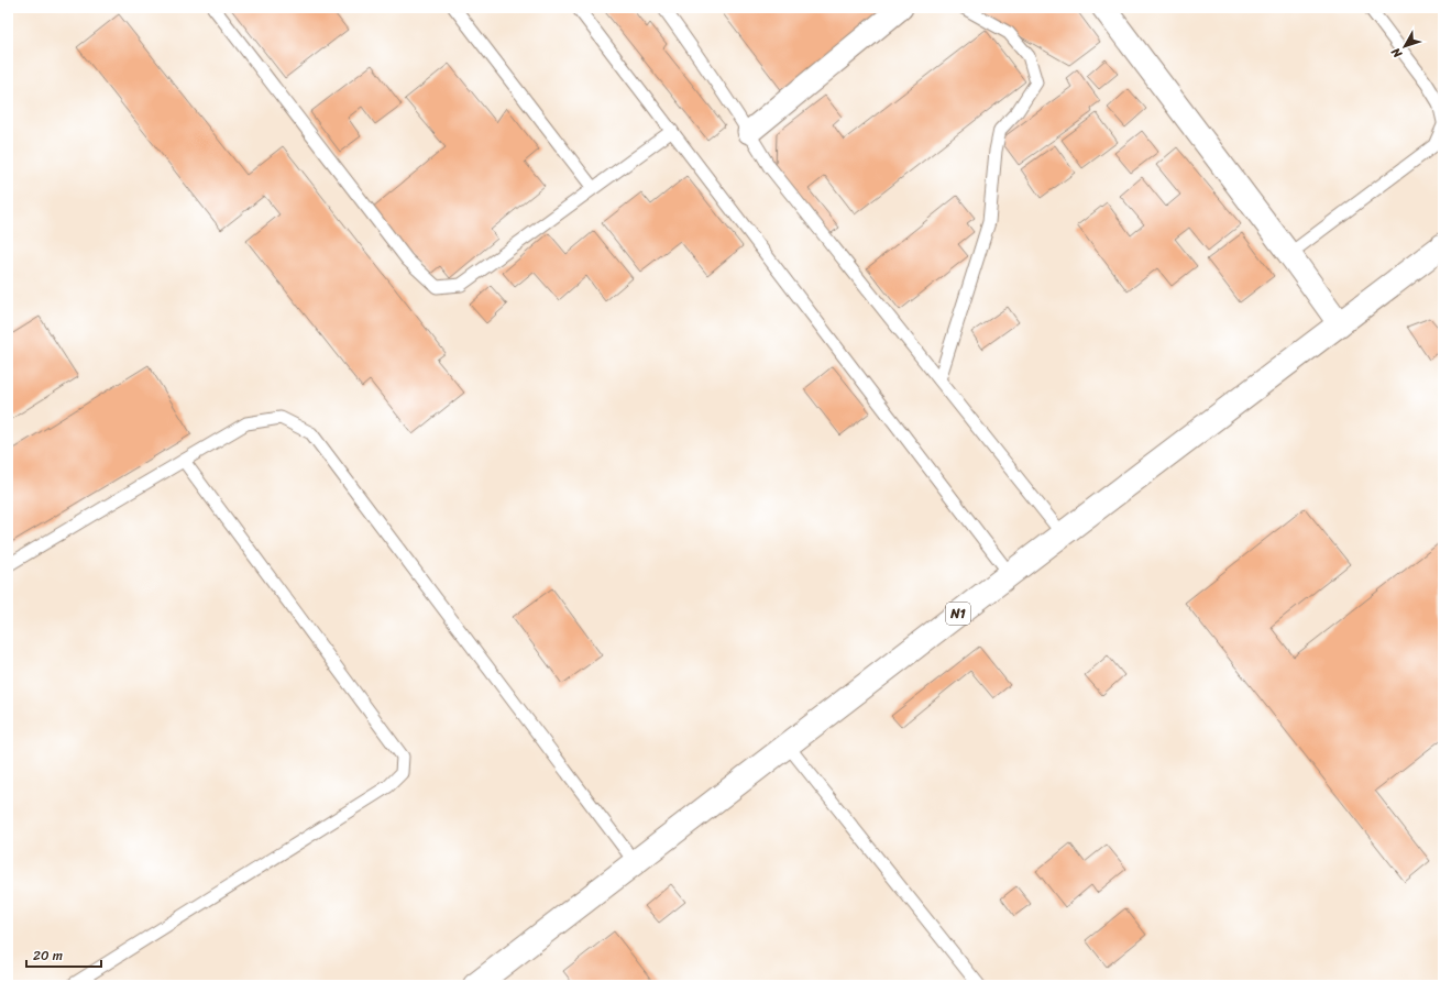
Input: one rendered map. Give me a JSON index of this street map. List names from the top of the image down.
{
  "streets": {
    "highway": ["N1"]
  },
  "scale_bar": "20 m",
  "north": "bottom left"
}
